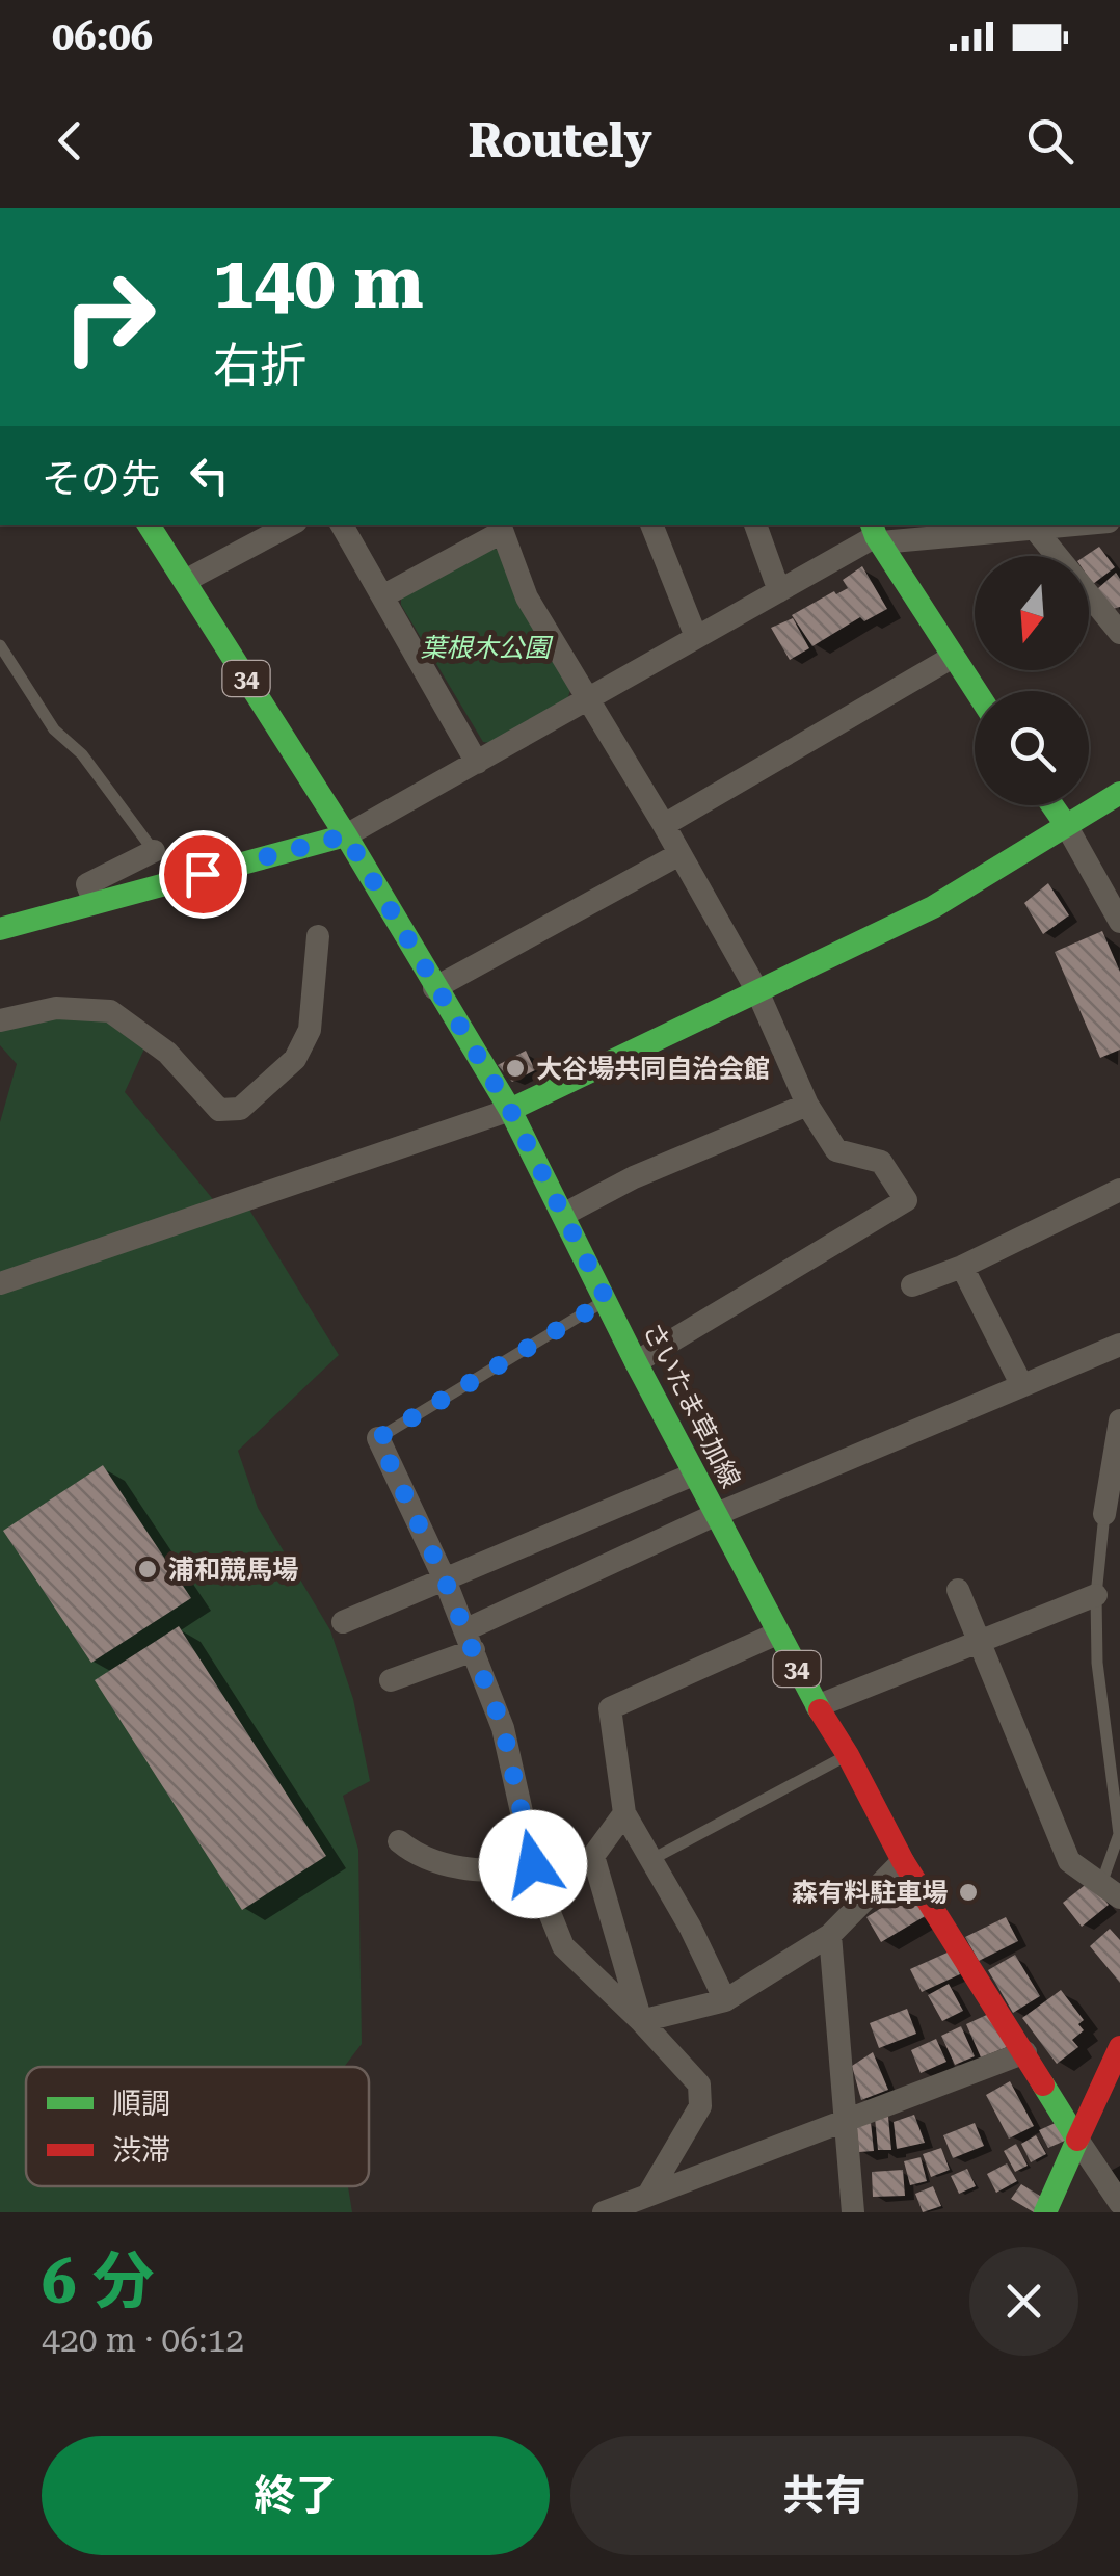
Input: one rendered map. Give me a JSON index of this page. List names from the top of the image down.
{
  "streets": {
    "main road": ["34", "さいたま草加線"]
  },
  "parks": ["葉根木公園"],
  "places": ["大谷場共同自治会館", "浦和競馬場", "森有料駐車場"],
  "legend": ["順調", "渋滞"],
  "north": "bottom",
  "page": {
    "status": "06:06",
    "header": "Routely",
    "turn": ["140 m", "右折"],
    "then": "その先",
    "heading": ["6 分", "420 m · 06:12"],
    "buttons": ["終了", "共有"]
  }
}
